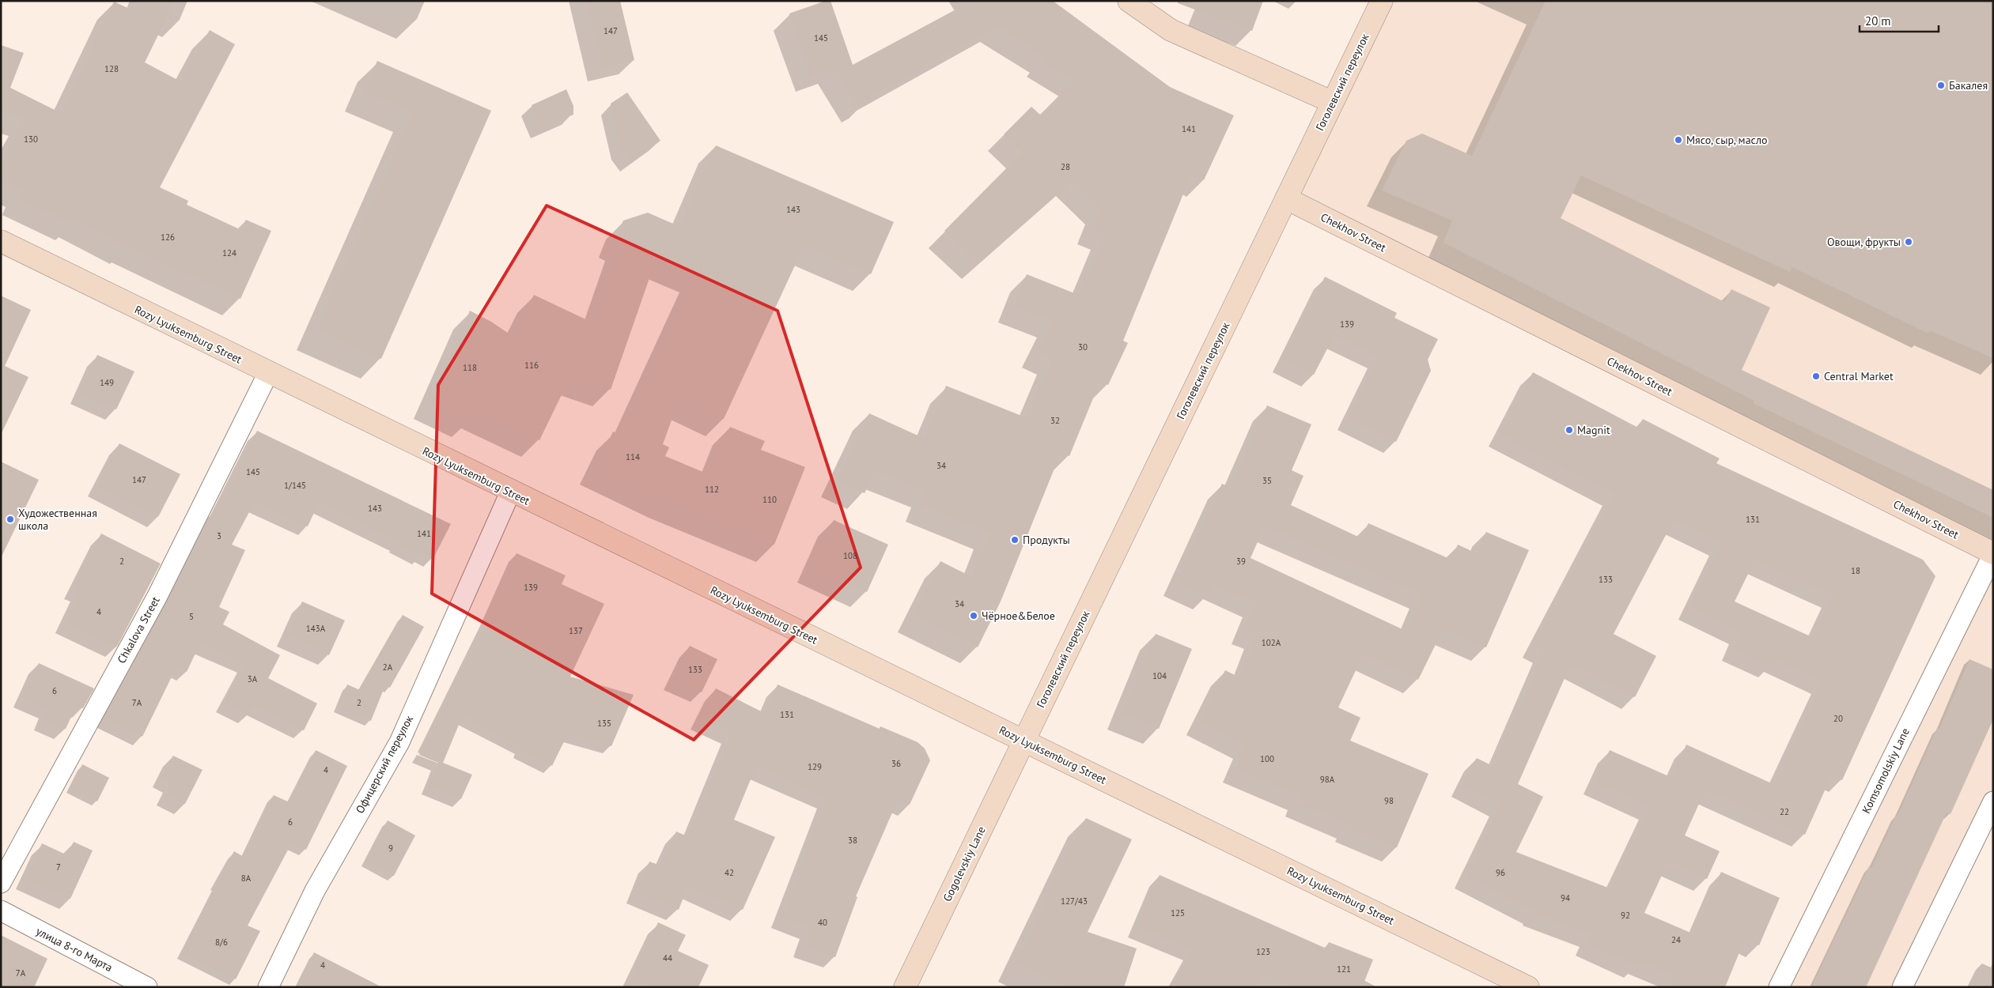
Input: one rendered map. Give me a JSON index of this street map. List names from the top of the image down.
{
  "streets": {
    "main road": [
      "Гоголевский переулок",
      "Chekhov Street",
      "Rozy Lyuksemburg Street",
      "Gogolevskiy Lane"
    ],
    "street": [
      "Chkalova Street",
      "Офицерский переулок",
      "Komsomolskiy Lane",
      "улица 8-го Марта"
    ]
  },
  "crossings": [
    ["Гоголевский переулок", "Chekhov Street"],
    ["Гоголевский переулок", "Rozy Lyuksemburg Street"],
    ["Гоголевский переулок", "Gogolevskiy Lane"],
    ["Chekhov Street", "Komsomolskiy Lane"],
    ["Rozy Lyuksemburg Street", "Chkalova Street"],
    ["Rozy Lyuksemburg Street", "Офицерский переулок"],
    ["Rozy Lyuksemburg Street", "Gogolevskiy Lane"]
  ],
  "places": [
    "Бакалея",
    "Мясо, сыр, масло",
    "Овощи, фрукты",
    "Central Market",
    "Magnit",
    "Художественная школа",
    "Продукты",
    "Чёрное&Белое"
  ],
  "house_numbers": [
    "147",
    "145",
    "128",
    "141",
    "130",
    "28",
    "143",
    "126",
    "124",
    "139",
    "30",
    "116",
    "118",
    "149",
    "32",
    "114",
    "34",
    "145",
    "147",
    "35",
    "1/145",
    "112",
    "110",
    "143",
    "131",
    "141",
    "3",
    "108",
    "2",
    "39",
    "18",
    "133",
    "139",
    "34",
    "4",
    "5",
    "143А",
    "137",
    "102А",
    "2А",
    "133",
    "104",
    "3А",
    "6",
    "7А",
    "2",
    "131",
    "20",
    "135",
    "100",
    "36",
    "129",
    "4",
    "98А",
    "98",
    "22",
    "6",
    "38",
    "9",
    "7",
    "42",
    "96",
    "8А",
    "94",
    "127/43",
    "125",
    "92",
    "40",
    "24",
    "8/6",
    "123",
    "44",
    "4",
    "121",
    "7А"
  ],
  "scale_bar": "20 m"
}
